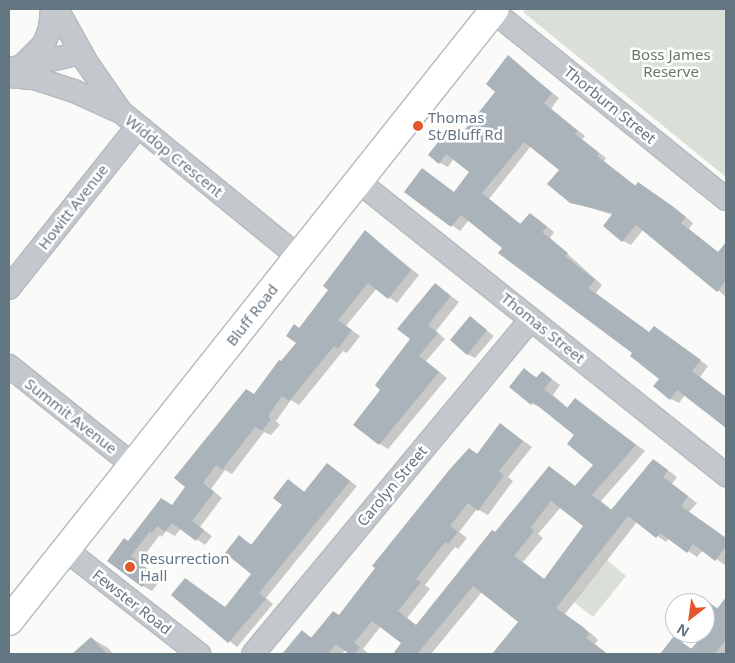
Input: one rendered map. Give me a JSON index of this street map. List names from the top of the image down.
{
  "streets": {
    "main road": ["Bluff Road"],
    "street": [
      "Thorburn Street",
      "Widdop Crescent",
      "Howitt Avenue",
      "Thomas Street",
      "Summit Avenue",
      "Carolyn Street",
      "Fewster Road"
    ]
  },
  "crossings": [
    ["Thorburn Street", "Bluff Road"],
    ["Widdop Crescent", "Howitt Avenue"],
    ["Widdop Crescent", "Bluff Road"],
    ["Bluff Road", "Thomas Street"],
    ["Bluff Road", "Summit Avenue"],
    ["Bluff Road", "Fewster Road"],
    ["Thomas Street", "Carolyn Street"]
  ],
  "parks": ["Boss James Reserve"],
  "places": ["Thomas St/Bluff Rd", "Resurrection Hall"],
  "north": "bottom left"
}
